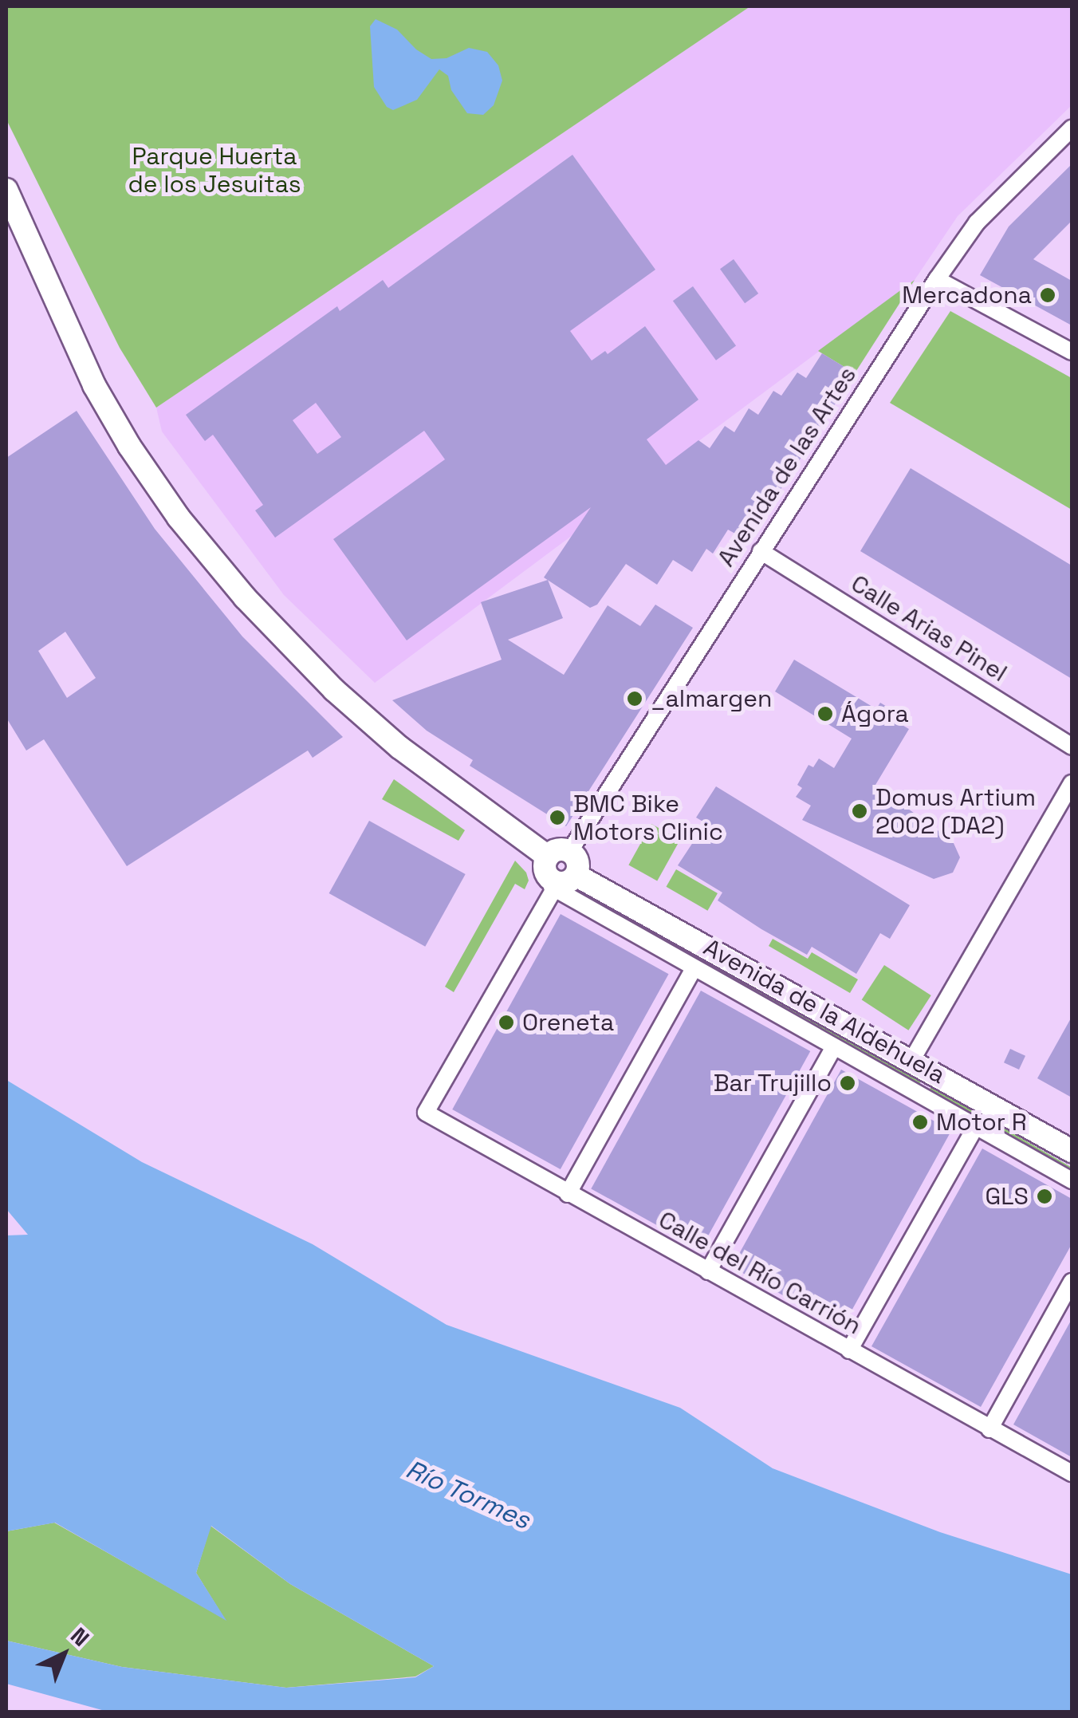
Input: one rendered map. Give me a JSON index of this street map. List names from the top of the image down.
{
  "streets": {
    "main road": ["Avenida de la Aldehuela"],
    "street": ["Avenida de las Artes", "Calle Arias Pinel", "Calle del Río Carrión"]
  },
  "crossings": [
    ["Avenida de las Artes", "Calle Arias Pinel"],
    ["Avenida de la Aldehuela", "Calle del Río Carrión"]
  ],
  "water": ["Río Tormes"],
  "parks": ["Parque Huerta de los Jesuitas"],
  "places": [
    "Mercadona",
    "_almargen",
    "Ágora",
    "Domus Artium 2002 (DA2)",
    "BMC Bike Motors Clinic",
    "Oreneta",
    "Bar Trujillo",
    "Motor R",
    "GLS"
  ],
  "north": "top right"
}
